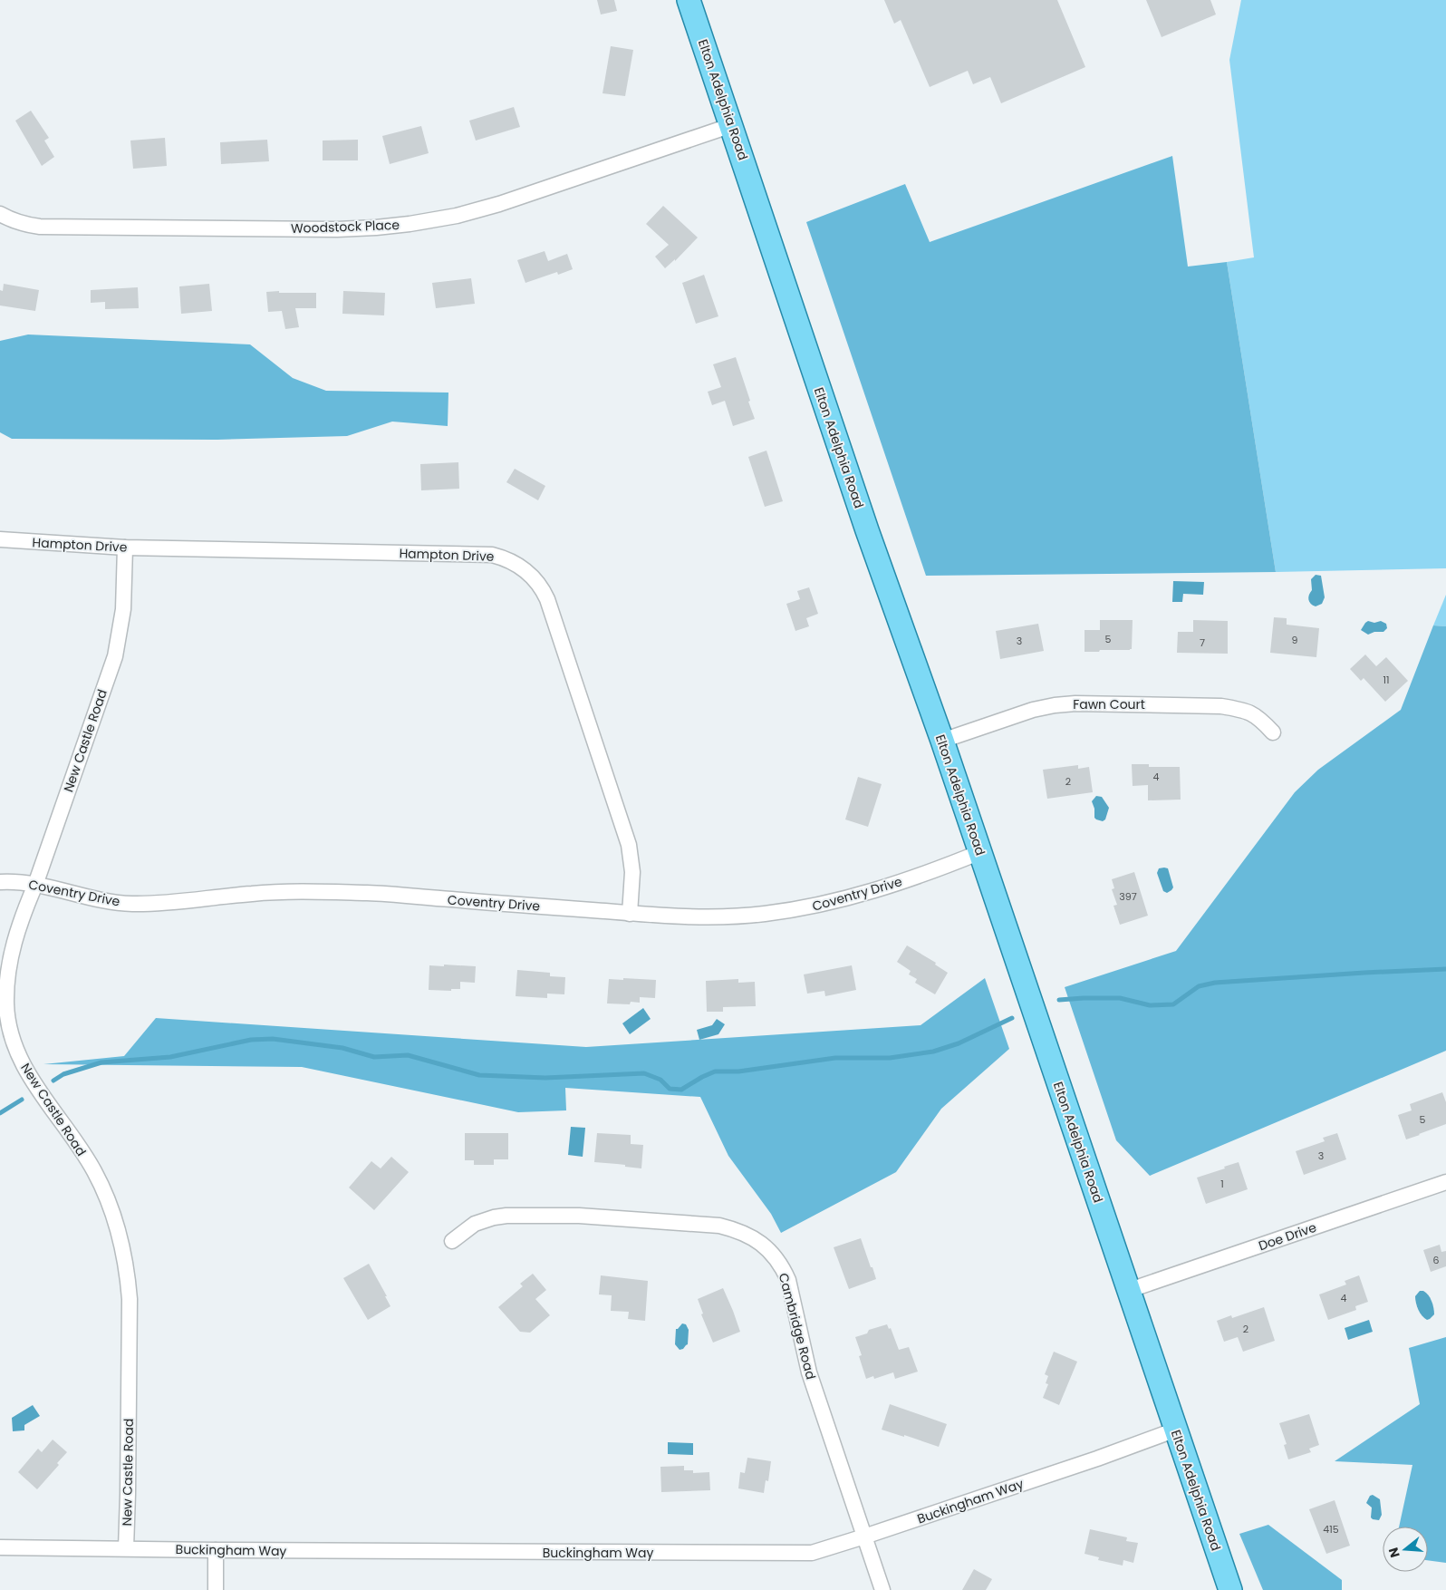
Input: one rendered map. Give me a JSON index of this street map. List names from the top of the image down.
{
  "streets": {
    "main road": ["Elton Adelphia Road"],
    "street": [
      "Woodstock Place",
      "Hampton Drive",
      "Fawn Court",
      "New Castle Road",
      "Coventry Drive",
      "Doe Drive",
      "Cambridge Road",
      "Buckingham Way"
    ]
  },
  "crossings": [
    ["Elton Adelphia Road", "Woodstock Place"],
    ["Elton Adelphia Road", "Fawn Court"],
    ["Elton Adelphia Road", "Coventry Drive"],
    ["Elton Adelphia Road", "Doe Drive"],
    ["Elton Adelphia Road", "Buckingham Way"],
    ["Hampton Drive", "New Castle Road"],
    ["Hampton Drive", "Coventry Drive"],
    ["New Castle Road", "Coventry Drive"],
    ["New Castle Road", "Buckingham Way"],
    ["Cambridge Road", "Buckingham Way"]
  ],
  "house_numbers": [
    "5",
    "9",
    "3",
    "7",
    "11",
    "4",
    "2",
    "397",
    "5",
    "3",
    "1",
    "6",
    "4",
    "2",
    "415"
  ],
  "north": "left"
}
